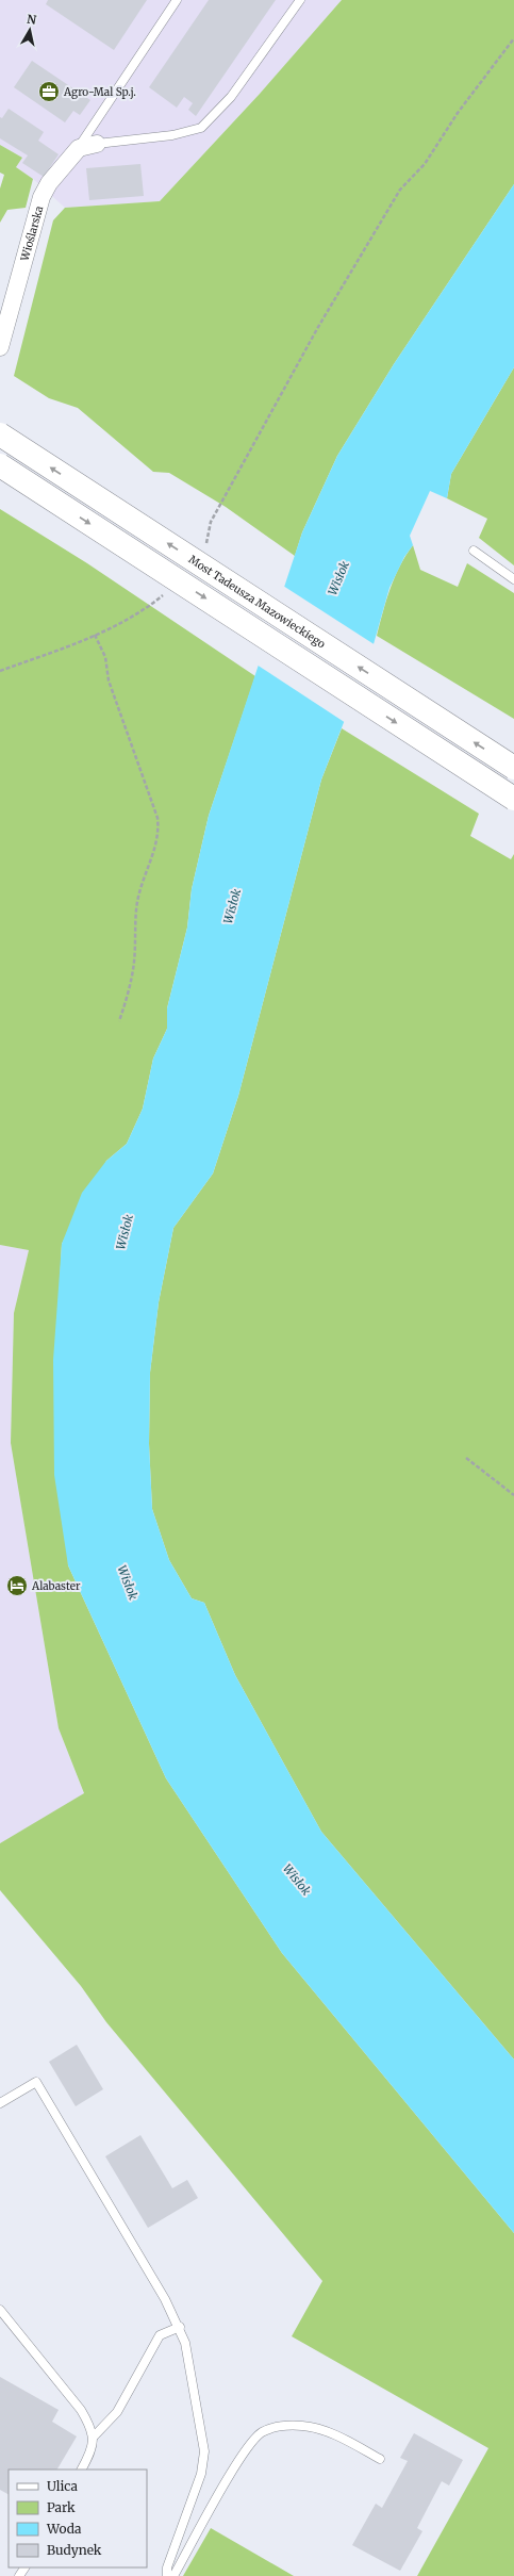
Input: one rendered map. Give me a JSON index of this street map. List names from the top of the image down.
{
  "streets": {
    "main road": ["Most Tadeusza Mazowieckiego"],
    "street": ["Wioślarska"]
  },
  "water": ["Wisłok"],
  "places": {
    "office": ["Agro-Mal Sp.j."],
    "hotel": ["Alabaster"]
  },
  "legend": [
    "Ulica",
    "Park",
    "Woda",
    "Budynek"
  ],
  "north": "top"
}
